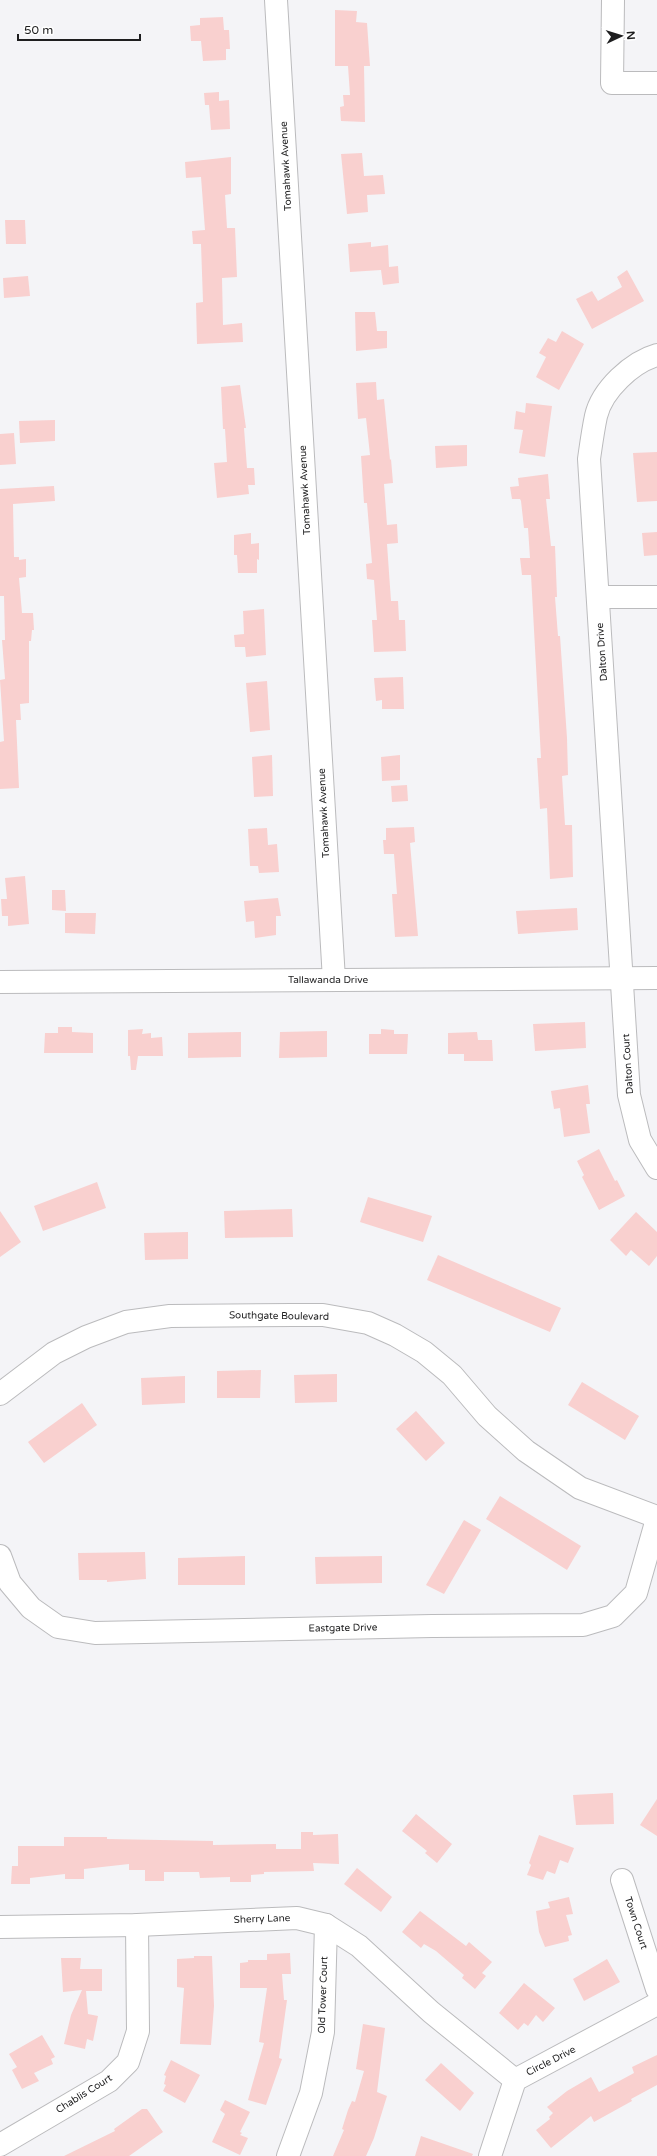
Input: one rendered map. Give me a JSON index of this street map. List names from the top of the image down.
{
  "streets": {
    "street": [
      "Tomahawk Avenue",
      "Dalton Drive",
      "Tallawanda Drive",
      "Dalton Court",
      "Southgate Boulevard",
      "Eastgate Drive",
      "Sherry Lane",
      "Town Court",
      "Old Tower Court",
      "Circle Drive",
      "Chablis Court"
    ]
  },
  "crossings": [
    ["Tomahawk Avenue", "Tallawanda Drive"],
    ["Dalton Drive", "Tallawanda Drive"],
    ["Dalton Drive", "Dalton Court"],
    ["Tallawanda Drive", "Dalton Court"],
    ["Southgate Boulevard", "Eastgate Drive"],
    ["Sherry Lane", "Old Tower Court"],
    ["Sherry Lane", "Circle Drive"],
    ["Sherry Lane", "Chablis Court"]
  ],
  "scale_bar": "50 m",
  "north": "right"
}
